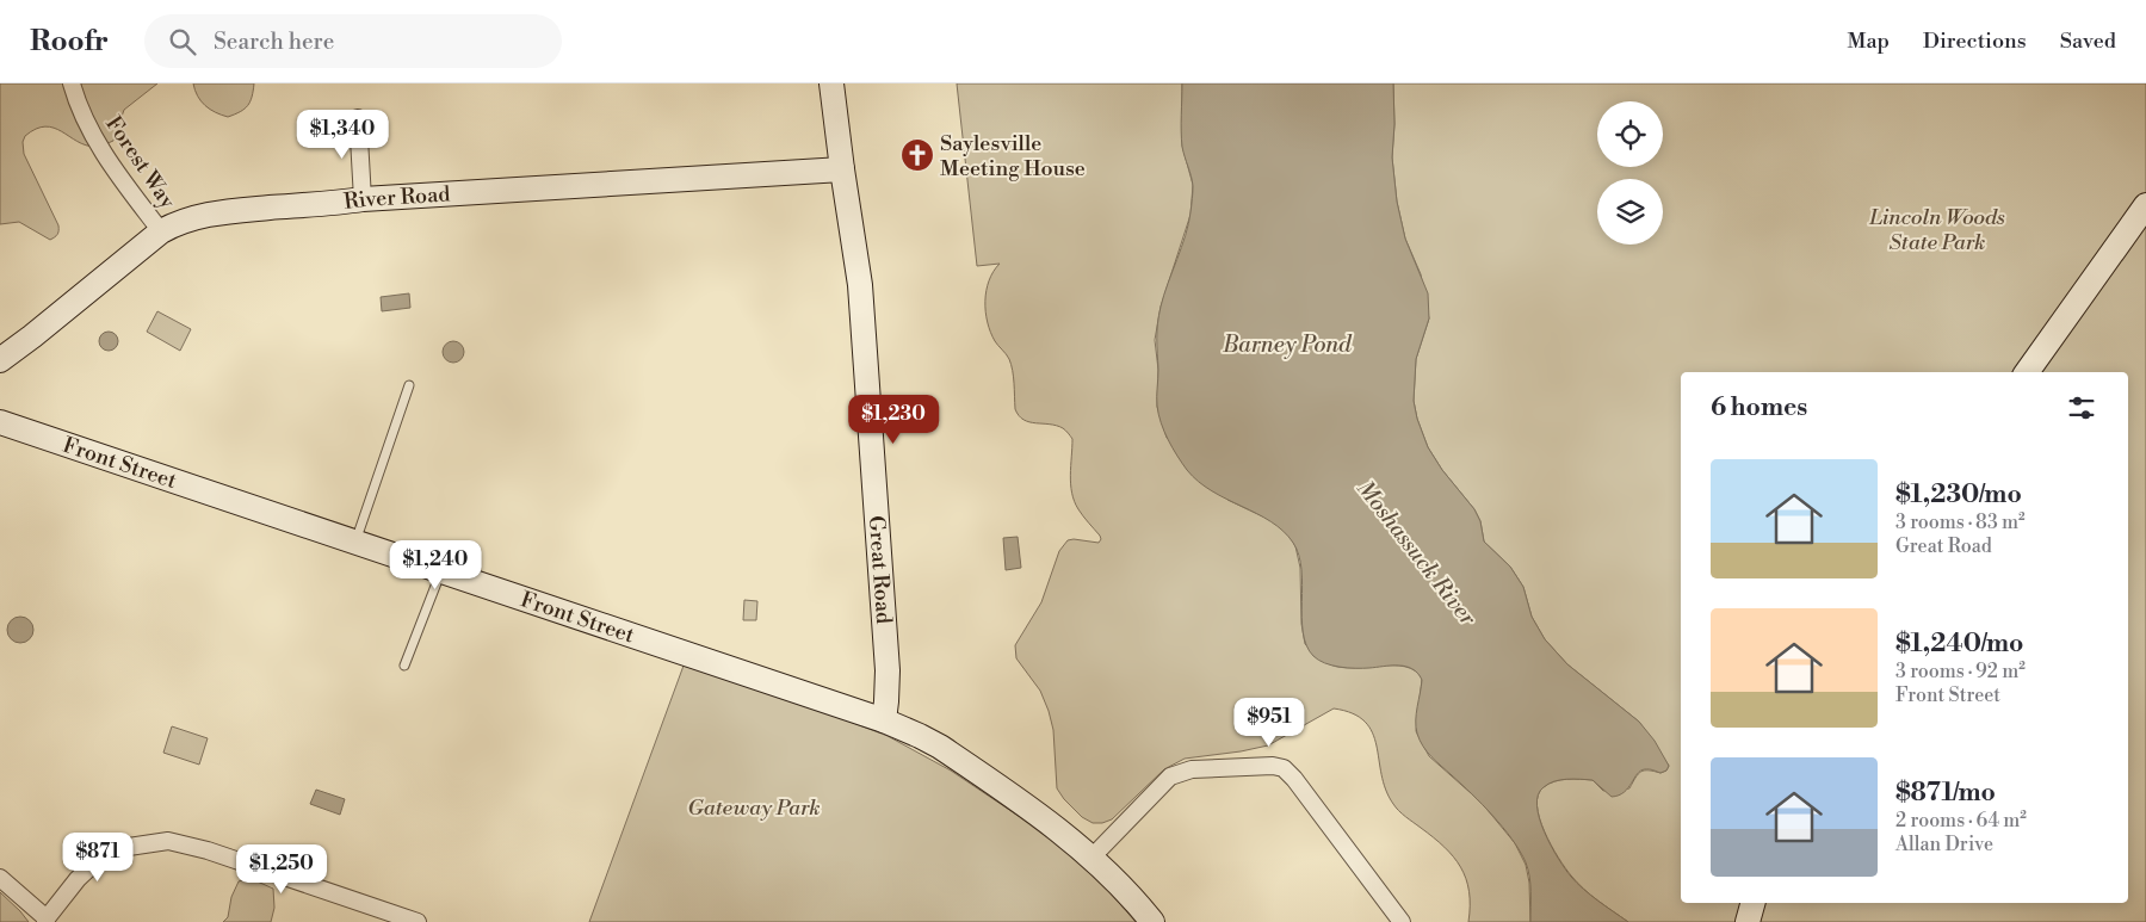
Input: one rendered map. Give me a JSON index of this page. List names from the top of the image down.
{
  "streets": {
    "main road": ["River Road", "Front Street", "Great Road"],
    "street": ["Forest Way"]
  },
  "crossings": [
    ["Forest Way", "River Road"],
    ["River Road", "Great Road"],
    ["Front Street", "Great Road"]
  ],
  "water": ["Barney Pond", "Moshassuck River"],
  "parks": ["Lincoln Woods State Park", "Gateway Park"],
  "places": {
    "church": ["Saylesville Meeting House"]
  },
  "page": {
    "header": "Roofr",
    "search": "Search here",
    "nav": ["Map", "Directions", "Saved"],
    "price": [
      "$1,340",
      "$1,230",
      "$1,240",
      "$951",
      "$871",
      "$1,250"
    ],
    "heading": "6 homes",
    "list": [
      {
        "name": "$1,230/mo",
        "note": "3 rooms · 83 m² · Great Road"
      },
      {
        "name": "$1,240/mo",
        "note": "3 rooms · 92 m² · Front Street"
      },
      {
        "name": "$871/mo",
        "note": "2 rooms · 64 m² · Allan Drive"
      }
    ]
  }
}
